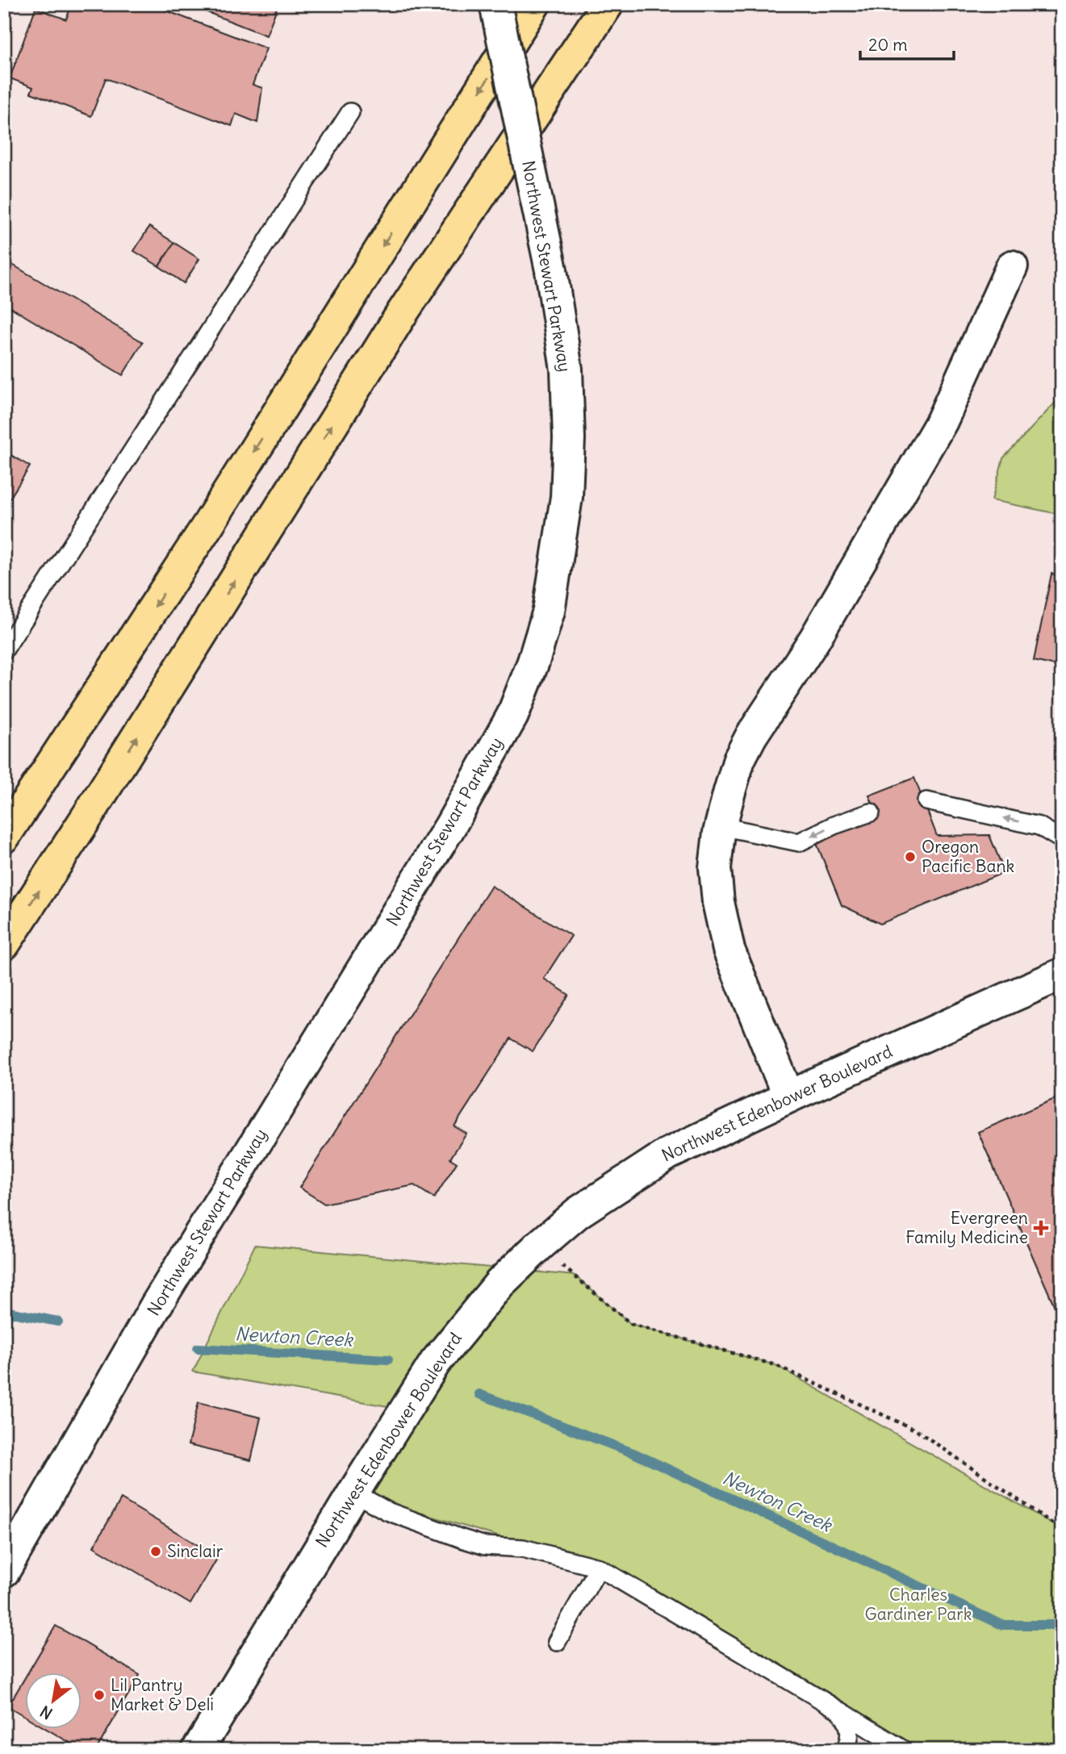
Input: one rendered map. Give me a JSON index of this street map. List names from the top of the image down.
{
  "streets": {
    "street": ["Northwest Stewart Parkway", "Northwest Edenbower Boulevard"]
  },
  "water": ["Newton Creek"],
  "parks": ["Charles Gardiner Park"],
  "places": {
    "other": ["Oregon Pacific Bank", "Sinclair", "Lil Pantry Market & Deli"],
    "health": ["Evergreen Family Medicine"]
  },
  "scale_bar": "20 m",
  "north": "bottom left"
}
